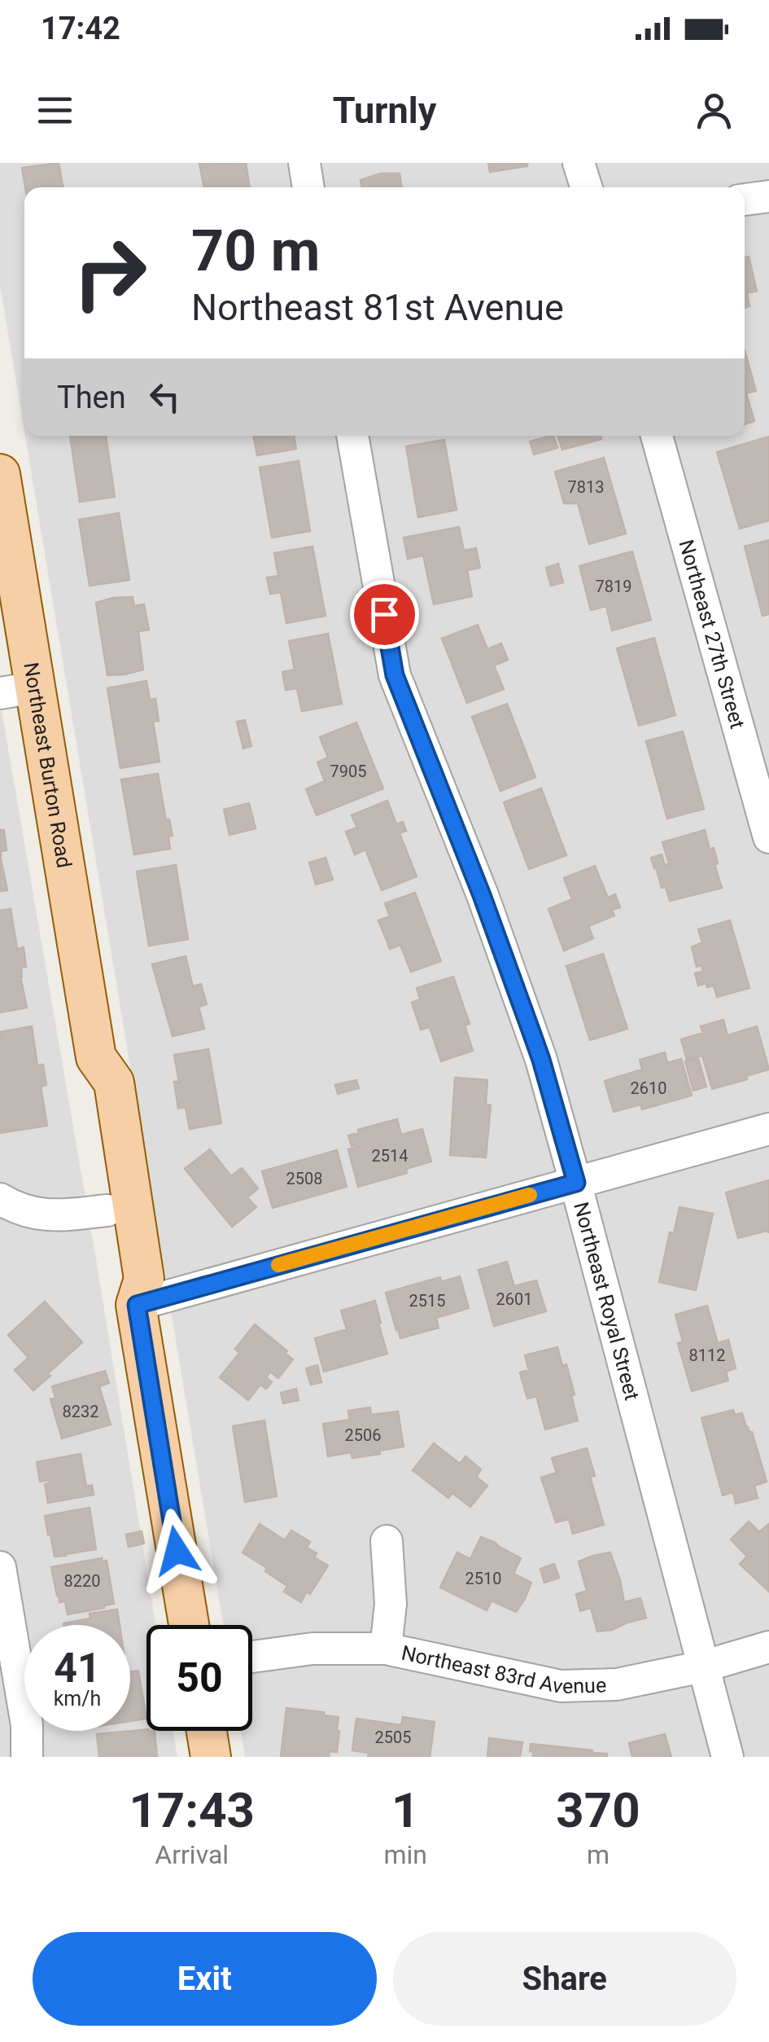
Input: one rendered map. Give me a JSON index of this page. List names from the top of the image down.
{
  "streets": {
    "main road": ["Northeast Burton Road"],
    "street": ["Northeast 27th Street", "Northeast Royal Street", "Northeast 83rd Avenue"]
  },
  "crossings": [
    ["Northeast Royal Street", "Northeast 83rd Avenue"]
  ],
  "house_numbers": [
    "7813",
    "7819",
    "7905",
    "2610",
    "2514",
    "2508",
    "2601",
    "2515",
    "8112",
    "8232",
    "2506",
    "2510",
    "8220",
    "2505"
  ],
  "page": {
    "status": "17:42",
    "header": "Turnly",
    "turn": ["70 m", "Northeast 81st Avenue"],
    "then": "Then",
    "speed": "41 km/h",
    "limit": "50",
    "eta": [
      "17:43",
      "Arrival",
      "1",
      "min",
      "370",
      "m"
    ],
    "buttons": ["Exit", "Share"]
  }
}
